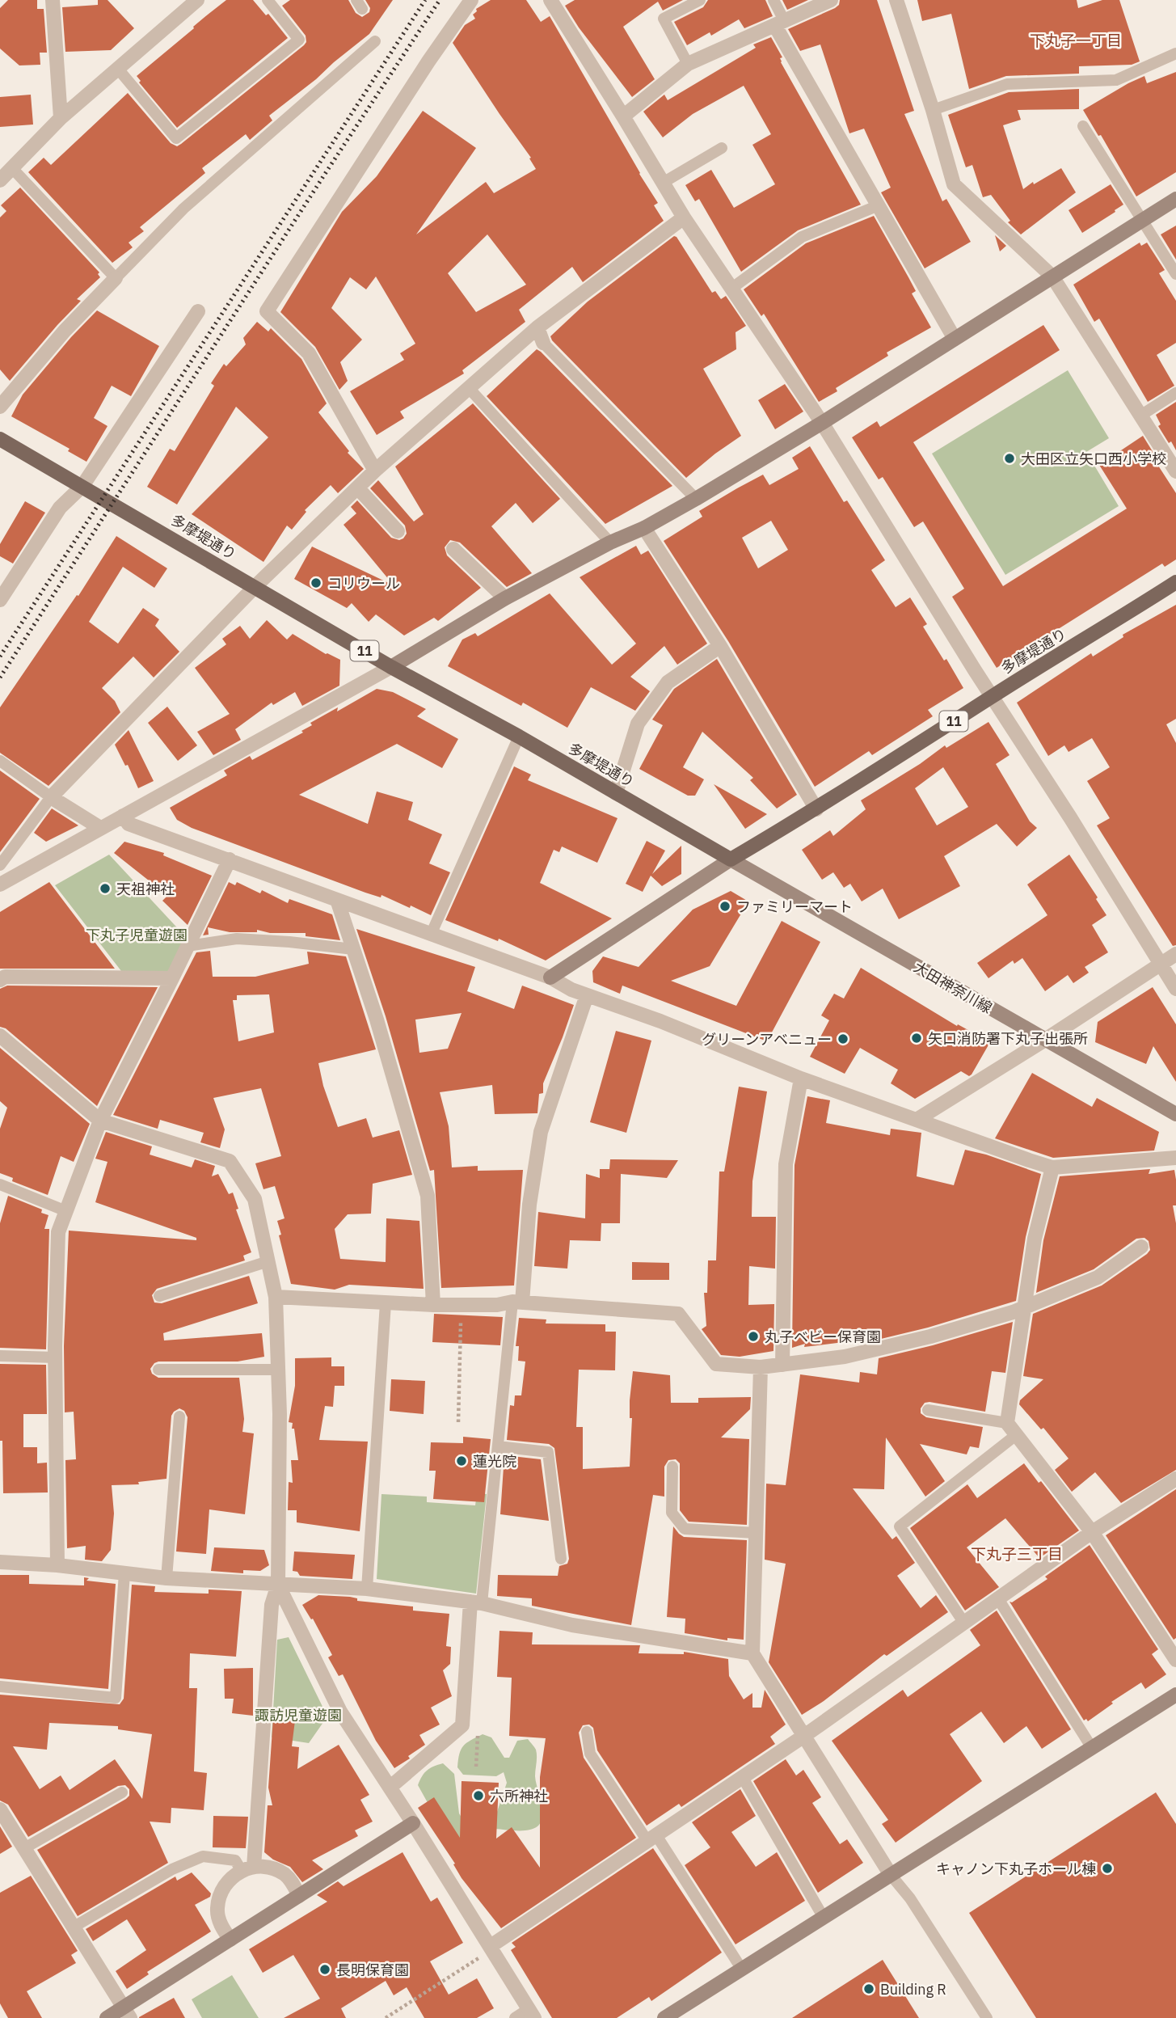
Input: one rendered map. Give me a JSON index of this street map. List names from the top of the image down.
{
  "streets": {
    "main road": ["多摩堤通り", "11"],
    "street": ["大田神奈川線"]
  },
  "crossings": [
    ["多摩堤通り", "大田神奈川線"]
  ],
  "districts": ["下丸子一丁目", "下丸子三丁目"],
  "parks": ["下丸子児童遊園", "諏訪児童遊園"],
  "places": [
    "大田区立矢口西小学校",
    "コリウール",
    "天祖神社",
    "ファミリーマート",
    "矢口消防署下丸子出張所",
    "グリーンアベニュー",
    "丸子ベビー保育園",
    "蓮光院",
    "六所神社",
    "キャノン下丸子ホール棟",
    "長明保育園",
    "Building R"
  ]
}
